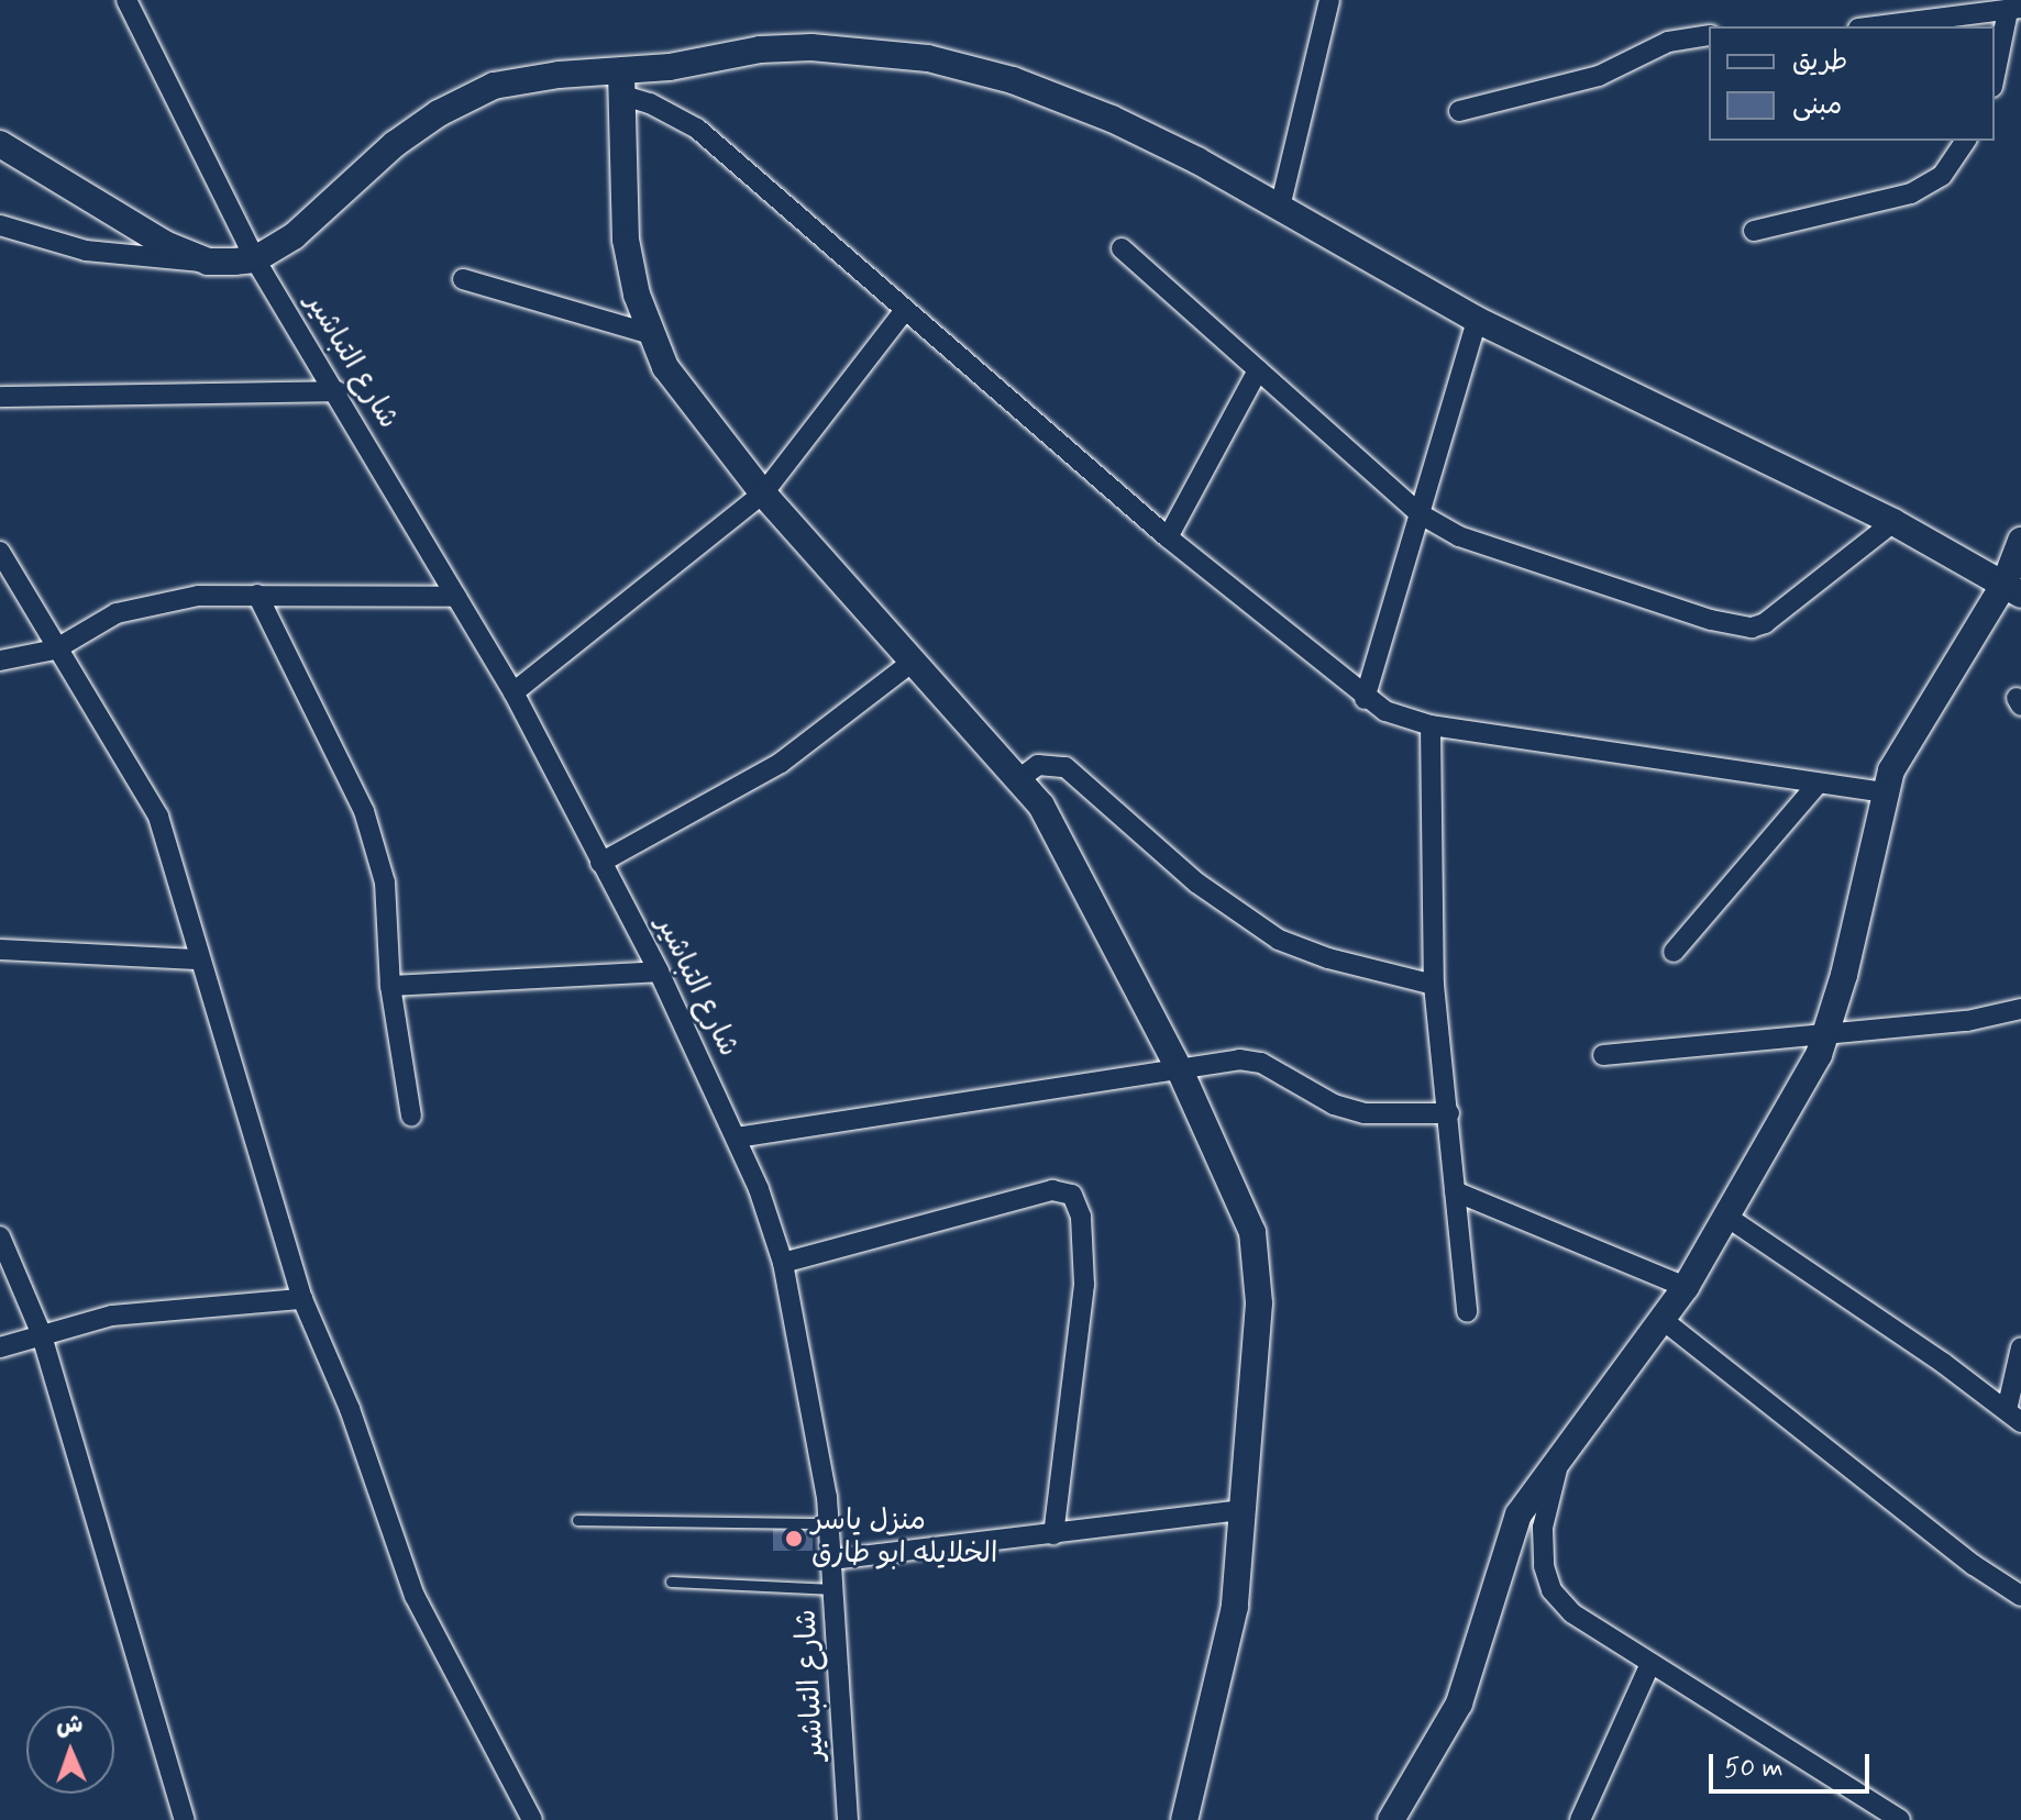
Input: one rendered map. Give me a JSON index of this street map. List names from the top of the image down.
{
  "streets": {
    "street": ["شارع التباشير"]
  },
  "places": ["منزل ياسر الخلايله ابو طارق"],
  "legend": ["طريق", "مبنى"],
  "scale_bar": "50 m",
  "north": "top"
}
